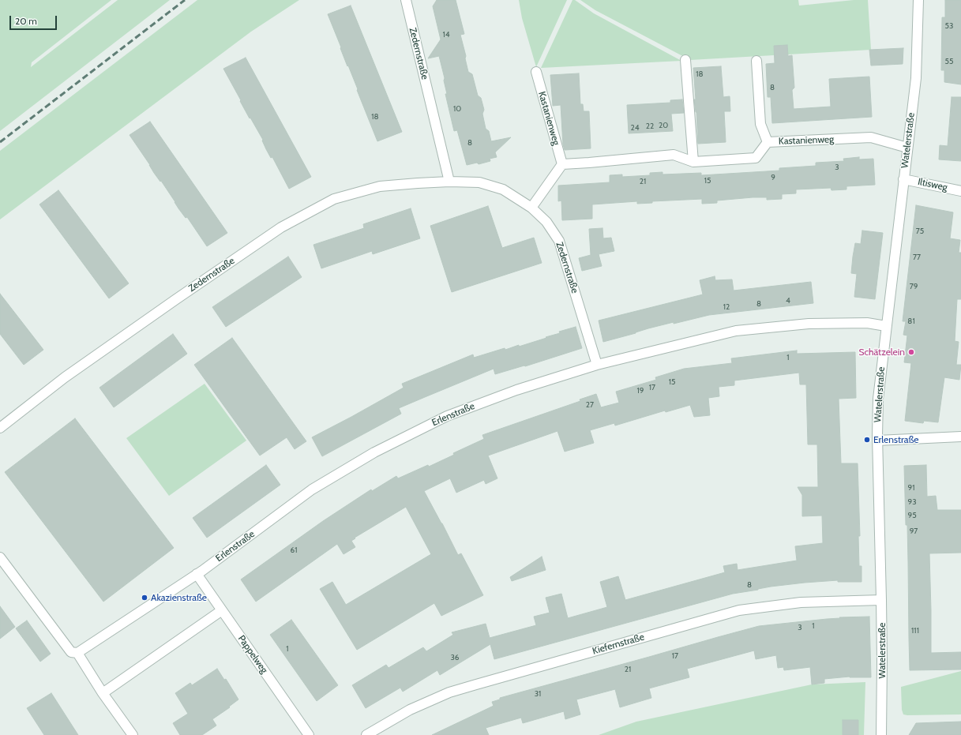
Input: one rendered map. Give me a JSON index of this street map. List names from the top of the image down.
{
  "streets": {
    "street": [
      "Zedernstraße",
      "Kastanienweg",
      "Watelerstraße",
      "Iltisweg",
      "Erlenstraße",
      "Kiefernstraße",
      "Pappelweg"
    ]
  },
  "crossings": [
    ["Zedernstraße", "Erlenstraße"],
    ["Kastanienweg", "Watelerstraße"],
    ["Watelerstraße", "Iltisweg"],
    ["Watelerstraße", "Erlenstraße"],
    ["Watelerstraße", "Kiefernstraße"],
    ["Erlenstraße", "Pappelweg"]
  ],
  "places": ["Schätzelein", "Erlenstraße", "Akazienstraße"],
  "house_numbers": [
    "53",
    "14",
    "55",
    "18",
    "8",
    "10",
    "18",
    "20",
    "22",
    "24",
    "8",
    "3",
    "9",
    "15",
    "21",
    "75",
    "77",
    "79",
    "4",
    "8",
    "12",
    "81",
    "1",
    "15",
    "17",
    "19",
    "27",
    "91",
    "93",
    "95",
    "97",
    "61",
    "8",
    "1",
    "3",
    "111",
    "1",
    "17",
    "36",
    "21",
    "31"
  ],
  "scale_bar": "20 m"
}
